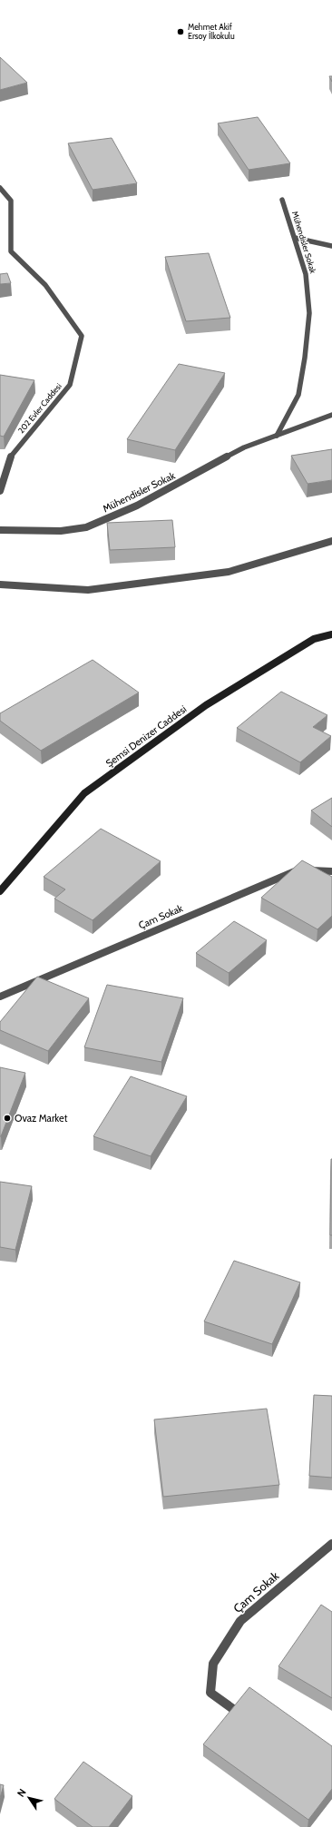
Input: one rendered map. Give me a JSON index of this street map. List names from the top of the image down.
{
  "streets": {
    "main road": ["Şemsi Denizer Caddesi"],
    "street": ["Mühendisler Sokak", "202 Evler Caddesi", "Çam Sokak"]
  },
  "places": ["Mehmet Akif Ersoy İlkokulu", "Ovaz Market"],
  "north": "top left"
}
